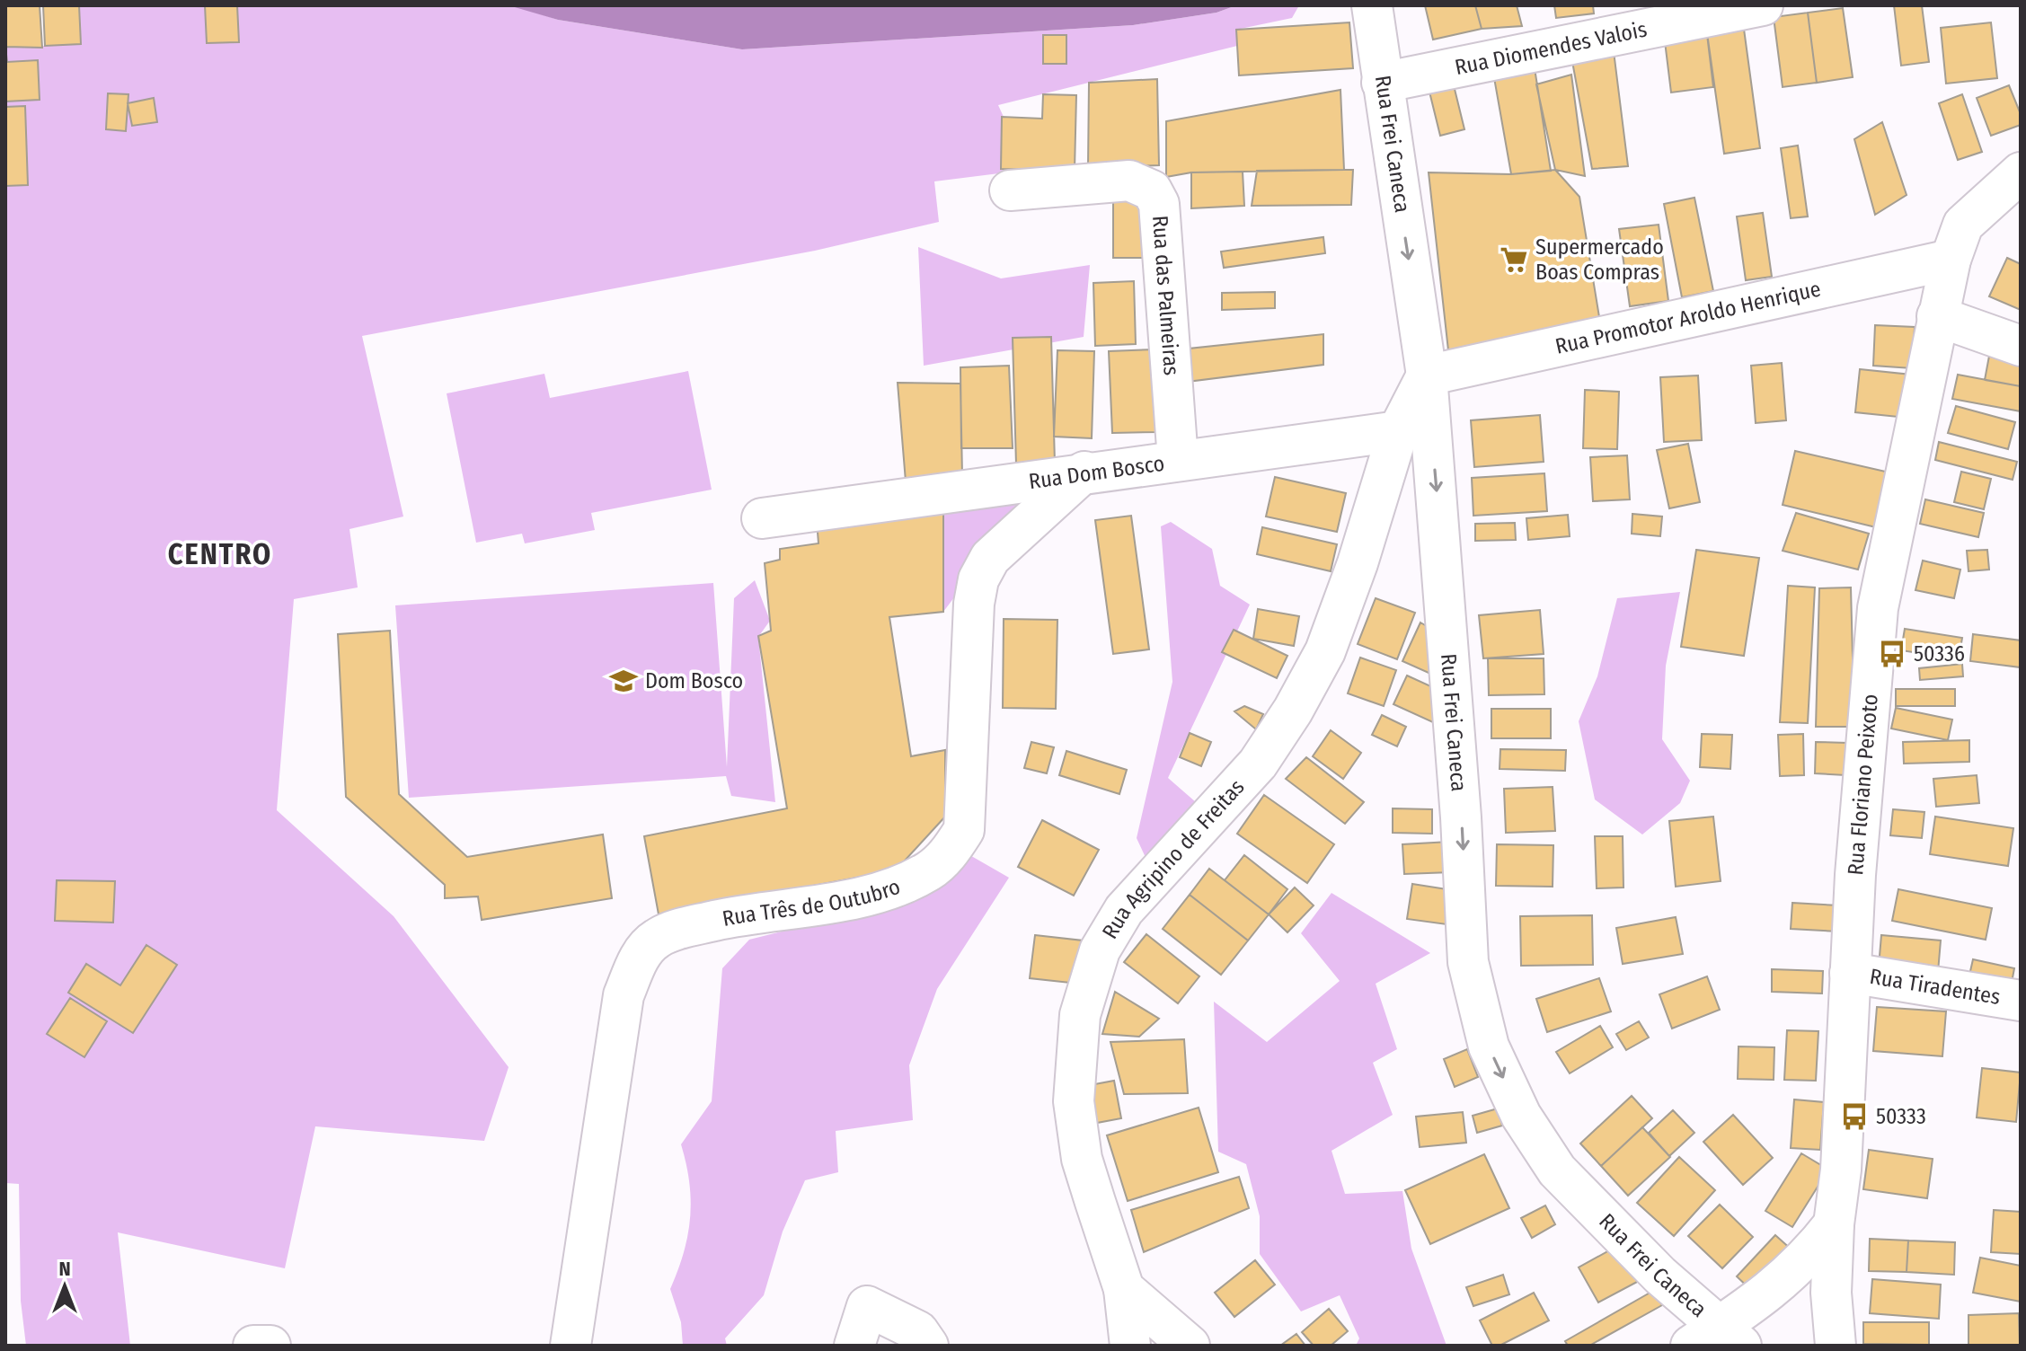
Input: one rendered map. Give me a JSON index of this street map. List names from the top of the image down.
{
  "streets": {
    "street": [
      "Rua Diomendes Valois",
      "Rua Frei Caneca",
      "Rua das Palmeiras",
      "Rua Promotor Aroldo Henrique",
      "Rua Dom Bosco",
      "Rua Floriano Peixoto",
      "Rua Agripino de Freitas",
      "Rua Três de Outubro",
      "Rua Tiradentes"
    ]
  },
  "crossings": [
    ["Rua Diomendes Valois", "Rua Frei Caneca"],
    ["Rua Frei Caneca", "Rua Promotor Aroldo Henrique"],
    ["Rua Frei Caneca", "Rua Dom Bosco"],
    ["Rua Frei Caneca", "Rua Agripino de Freitas"],
    ["Rua das Palmeiras", "Rua Dom Bosco"],
    ["Rua Promotor Aroldo Henrique", "Rua Floriano Peixoto"],
    ["Rua Dom Bosco", "Rua Agripino de Freitas"],
    ["Rua Dom Bosco", "Rua Três de Outubro"],
    ["Rua Floriano Peixoto", "Rua Tiradentes"]
  ],
  "one_way": ["Rua Frei Caneca"],
  "districts": ["CENTRO"],
  "places": {
    "supermarket": ["Supermercado Boas Compras"],
    "bus stop": ["50336", "50333"],
    "school or university": ["Dom Bosco"]
  },
  "north": "top"
}
